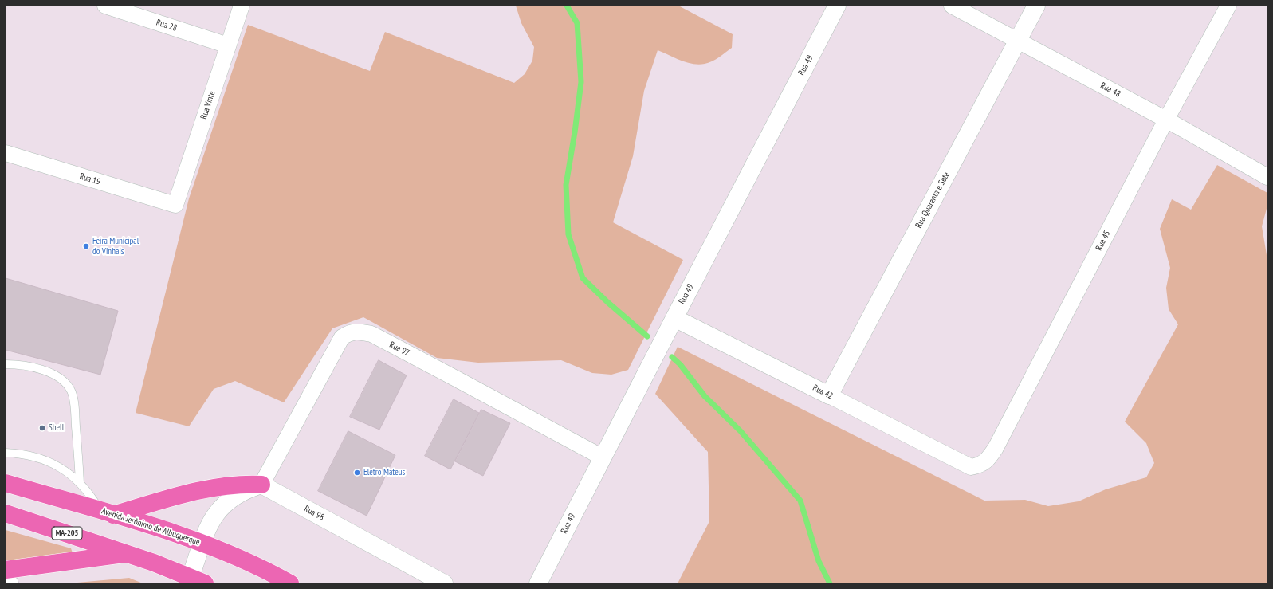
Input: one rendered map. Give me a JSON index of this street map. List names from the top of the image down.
{
  "streets": {
    "main road": ["Avenida Jerônimo de Albuquerque", "MA-205"],
    "street": [
      "Rua 28",
      "Rua 49",
      "Rua 48",
      "Rua Vinte",
      "Rua 19",
      "Rua Quarenta e Sete",
      "Rua 45",
      "Rua 97",
      "Rua 42",
      "Rua 98"
    ]
  },
  "crossings": [
    ["Rua 28", "Rua Vinte"],
    ["Rua 49", "Rua 97"],
    ["Rua 49", "Rua 42"],
    ["Rua 48", "Rua Quarenta e Sete"],
    ["Rua 48", "Rua 45"],
    ["Rua Vinte", "Rua 19"],
    ["Rua Quarenta e Sete", "Rua 42"],
    ["Rua 45", "Rua 42"],
    ["Rua 97", "Rua 98"]
  ],
  "places": ["Feira Municipal do Vinhais", "Shell", "Eletro Mateus"]
}
